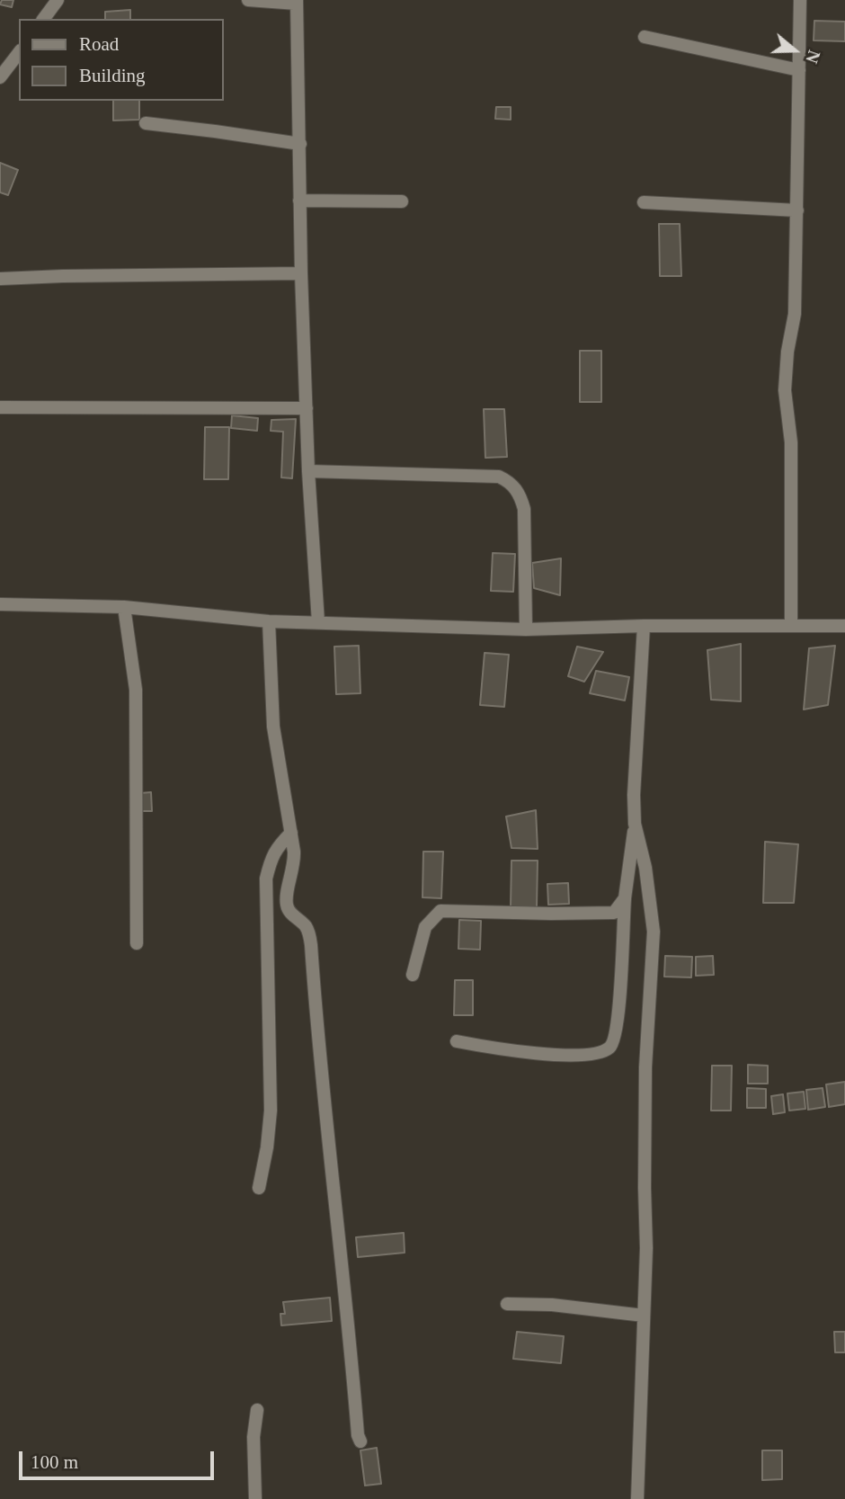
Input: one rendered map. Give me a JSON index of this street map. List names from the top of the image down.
{
  "legend": ["Road", "Building"],
  "scale_bar": "100 m",
  "north": "right"
}
